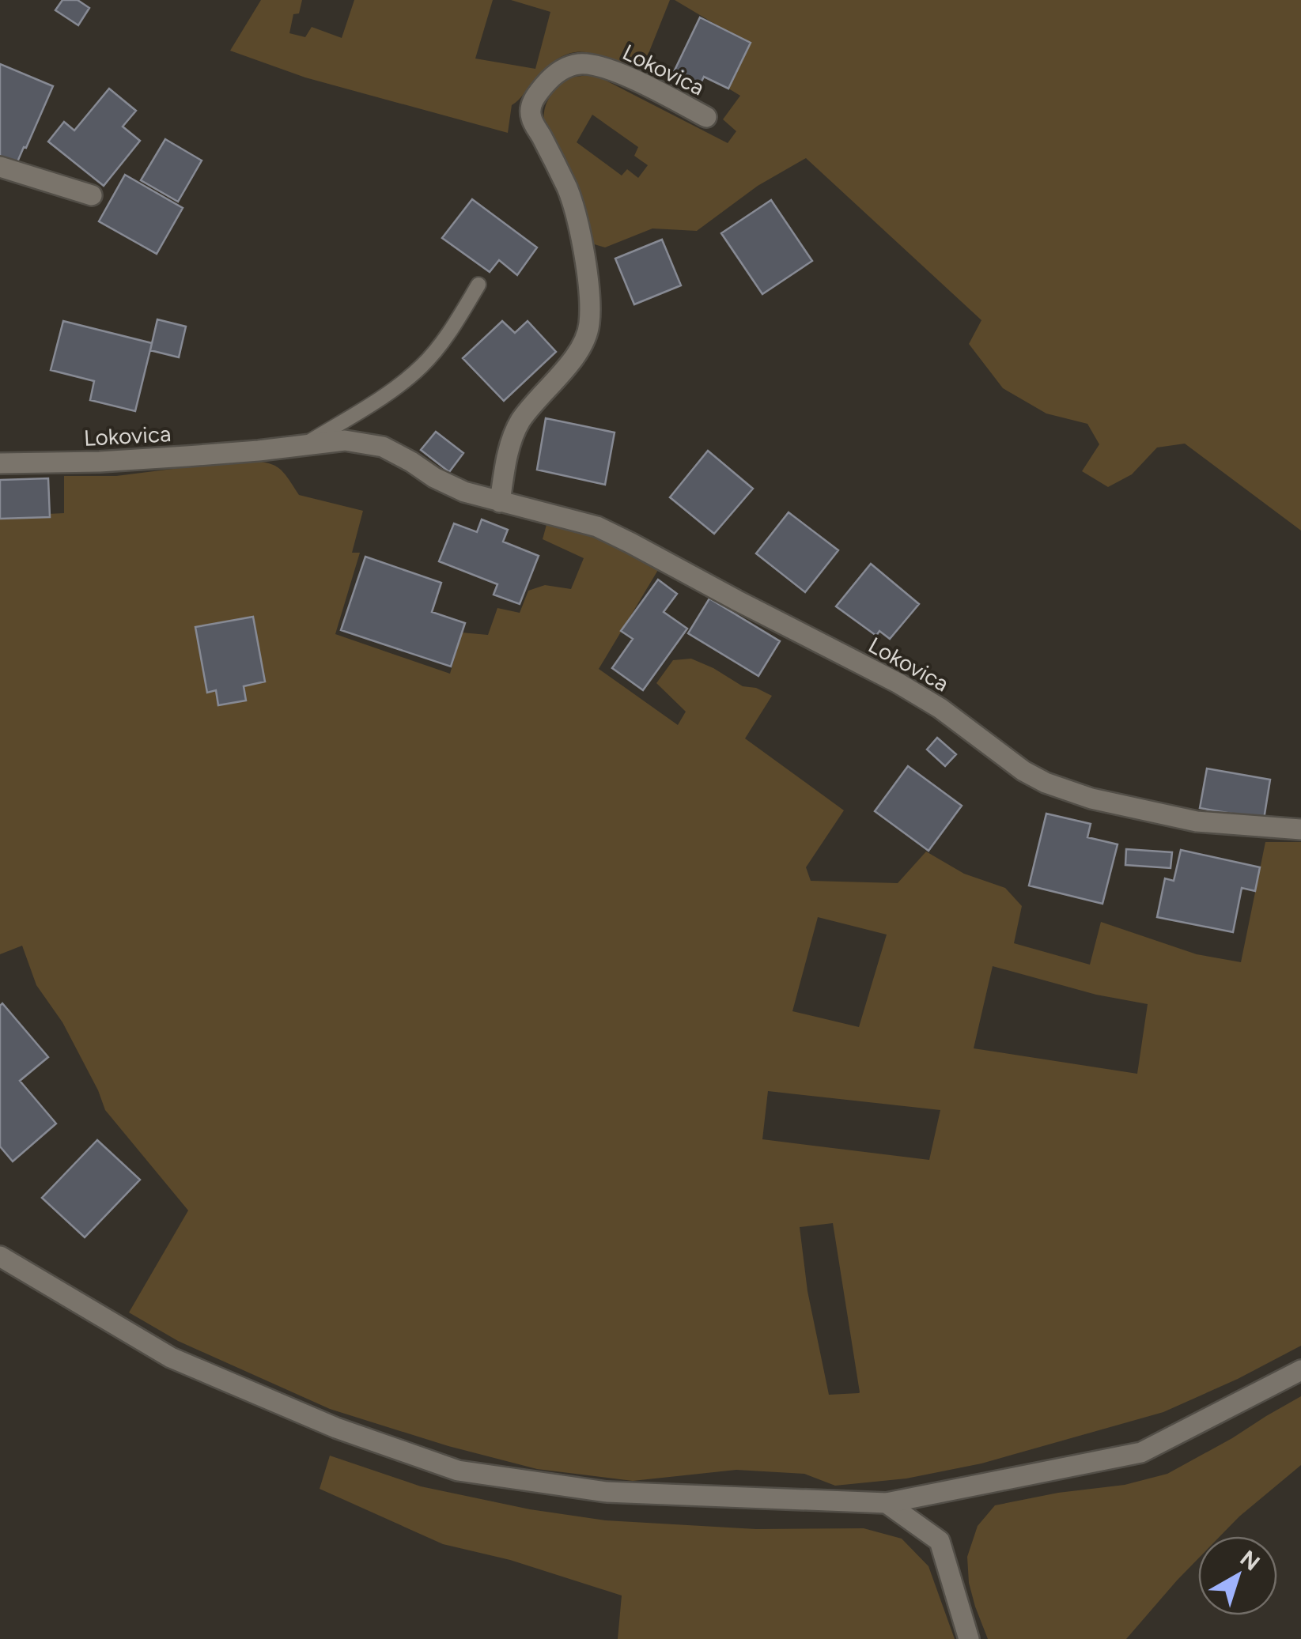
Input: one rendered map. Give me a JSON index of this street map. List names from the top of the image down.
{
  "streets": {
    "street": ["Lokovica"]
  },
  "north": "top right"
}
